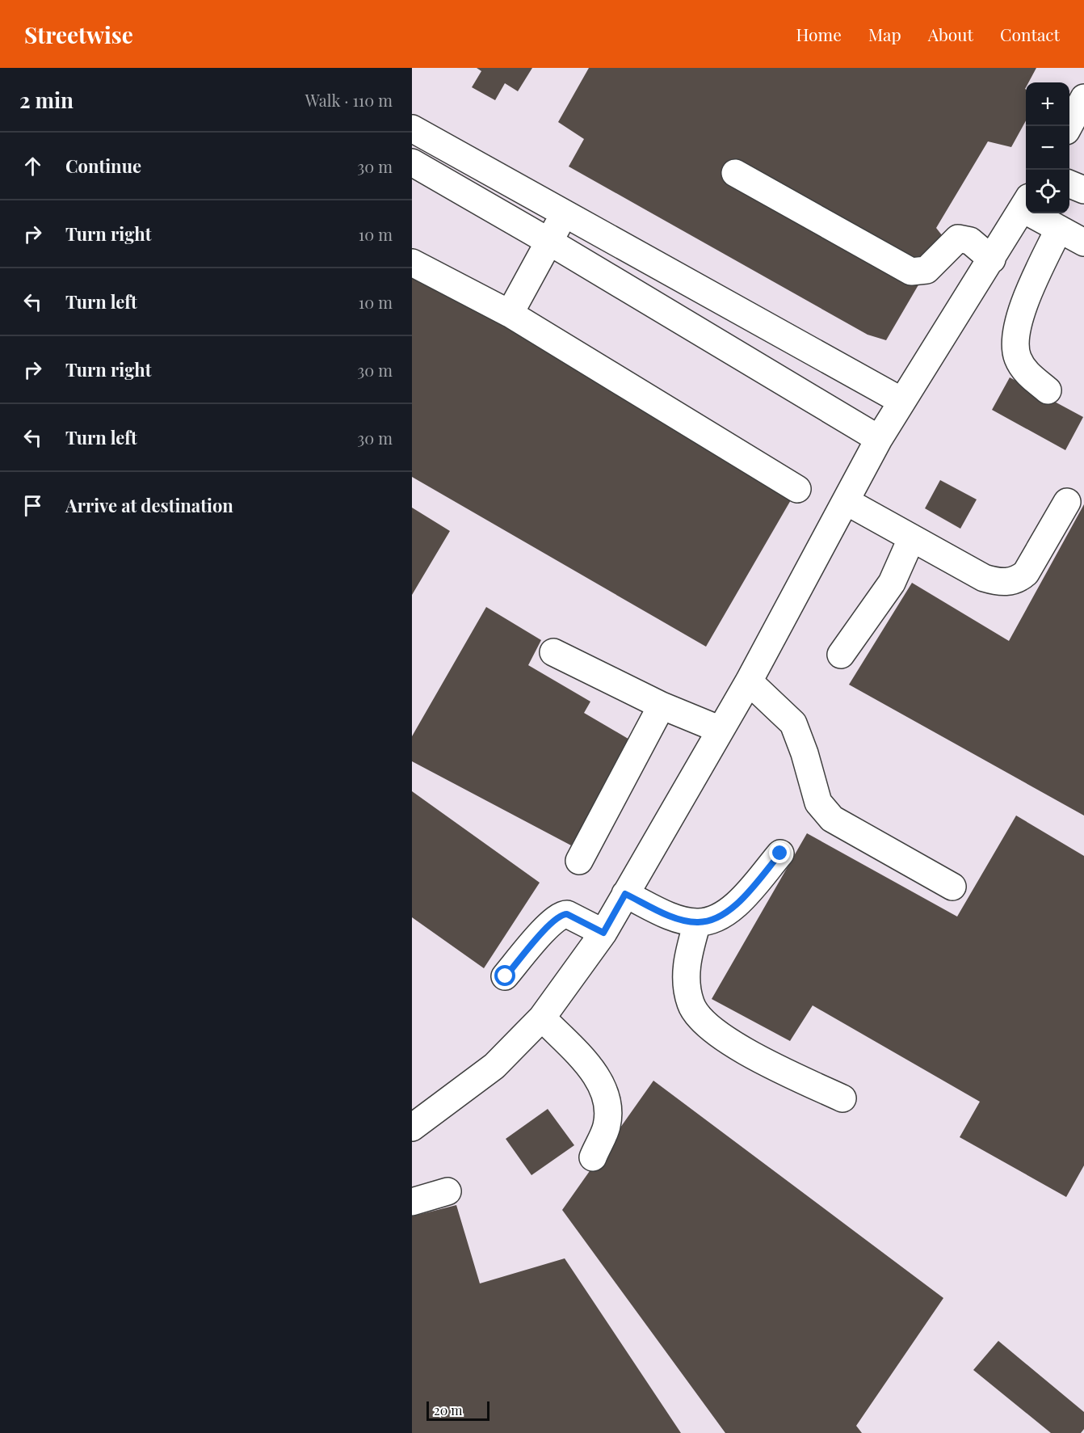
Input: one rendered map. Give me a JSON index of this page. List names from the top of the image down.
{
  "scale_bar": "20 m",
  "page": {
    "header": "Streetwise",
    "nav": [
      "Home",
      "Map",
      "About",
      "Contact"
    ],
    "heading": ["2 min", "Walk · 110 m"],
    "map_buttons": ["+", "−"],
    "list": [
      ["Continue", "30 m"],
      ["Turn right", "10 m"],
      ["Turn left", "10 m"],
      ["Turn right", "30 m"],
      ["Turn left", "30 m"],
      "Arrive at destination"
    ],
    "scale": "20 m"
  }
}
